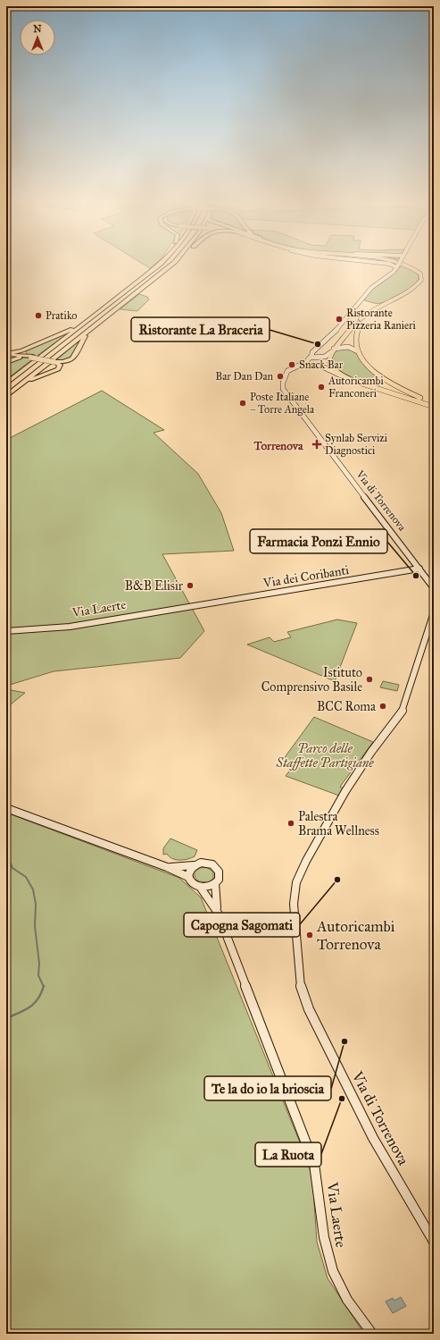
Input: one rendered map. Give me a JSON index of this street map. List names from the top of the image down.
{
  "streets": {
    "street": ["Via di Torrenova", "Via dei Coribanti", "Via Laerte"]
  },
  "crossings": [
    ["Via di Torrenova", "Via dei Coribanti"],
    ["Via dei Coribanti", "Via Laerte"]
  ],
  "districts": ["Torrenova"],
  "parks": ["Parco delle Staffette Partigiane"],
  "places": {
    "other": [
      "Pratiko",
      "Ristorante Pizzeria Ranieri",
      "Ristorante La Braceria",
      "Snack Bar",
      "Bar Dan Dan",
      "Autoricambi Franconeri",
      "Poste Italiane – Torre Angela",
      "Farmacia Ponzi Ennio",
      "B&B Elisir",
      "Istituto Comprensivo Basile",
      "BCC Roma",
      "Palestra Brama Wellness",
      "Capogna Sagomati",
      "Autoricambi Torrenova",
      "Te la do io la brioscia",
      "La Ruota"
    ],
    "health": ["Synlab Servizi Diagnostici"]
  },
  "north": "top"
}
